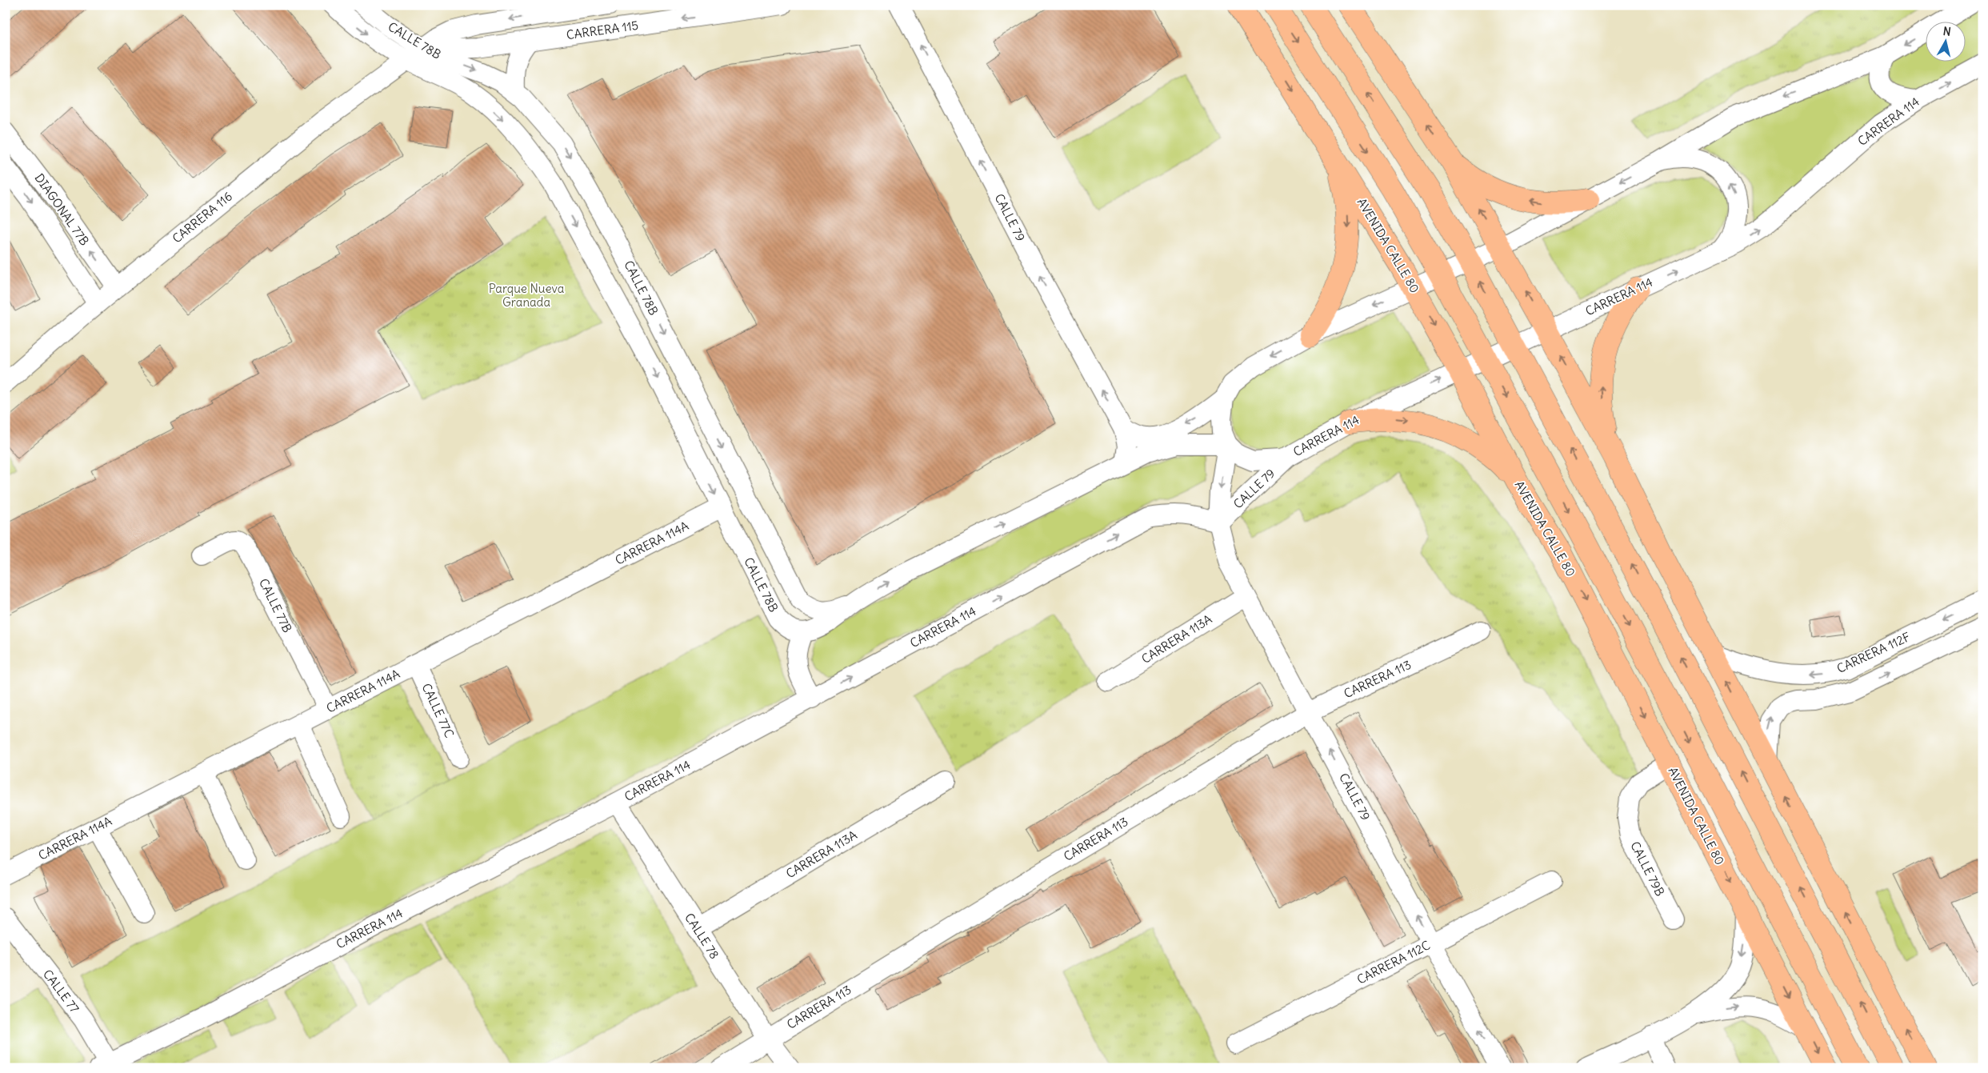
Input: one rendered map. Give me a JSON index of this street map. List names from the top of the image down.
{
  "streets": {
    "highway": ["AVENIDA CALLE 80"],
    "street": [
      "CARRERA 115",
      "CALLE 78B",
      "CARRERA 114",
      "DIAGONAL 77B",
      "CARRERA 116",
      "CALLE 79",
      "CARRERA 114A",
      "CALLE 77B",
      "CARRERA 113A",
      "CARRERA 112F",
      "CARRERA 113",
      "CALLE 77C",
      "CALLE 79B",
      "CALLE 78",
      "CARRERA 112C",
      "CALLE 77"
    ]
  },
  "crossings": [
    ["CARRERA 115", "CALLE 78B"],
    ["CARRERA 115", "CARRERA 116"],
    ["CALLE 78B", "CARRERA 116"],
    ["CALLE 78B", "CARRERA 114A"],
    ["CARRERA 114", "CALLE 79"],
    ["CARRERA 114", "AVENIDA CALLE 80"],
    ["CARRERA 114", "CALLE 78"],
    ["CARRERA 114", "CALLE 77"],
    ["DIAGONAL 77B", "CARRERA 116"],
    ["CALLE 79", "CARRERA 113A"],
    ["CALLE 79", "CARRERA 113"],
    ["CALLE 79", "CARRERA 112C"],
    ["AVENIDA CALLE 80", "CALLE 79B"],
    ["CARRERA 114A", "CALLE 77B"],
    ["CARRERA 114A", "CALLE 77C"],
    ["CARRERA 113A", "CALLE 78"],
    ["CARRERA 113", "CALLE 78"]
  ],
  "one_way": ["CARRERA 115", "CALLE 78B", "CALLE 79"],
  "parks": ["Parque Nueva Granada"],
  "north": "top"
}
